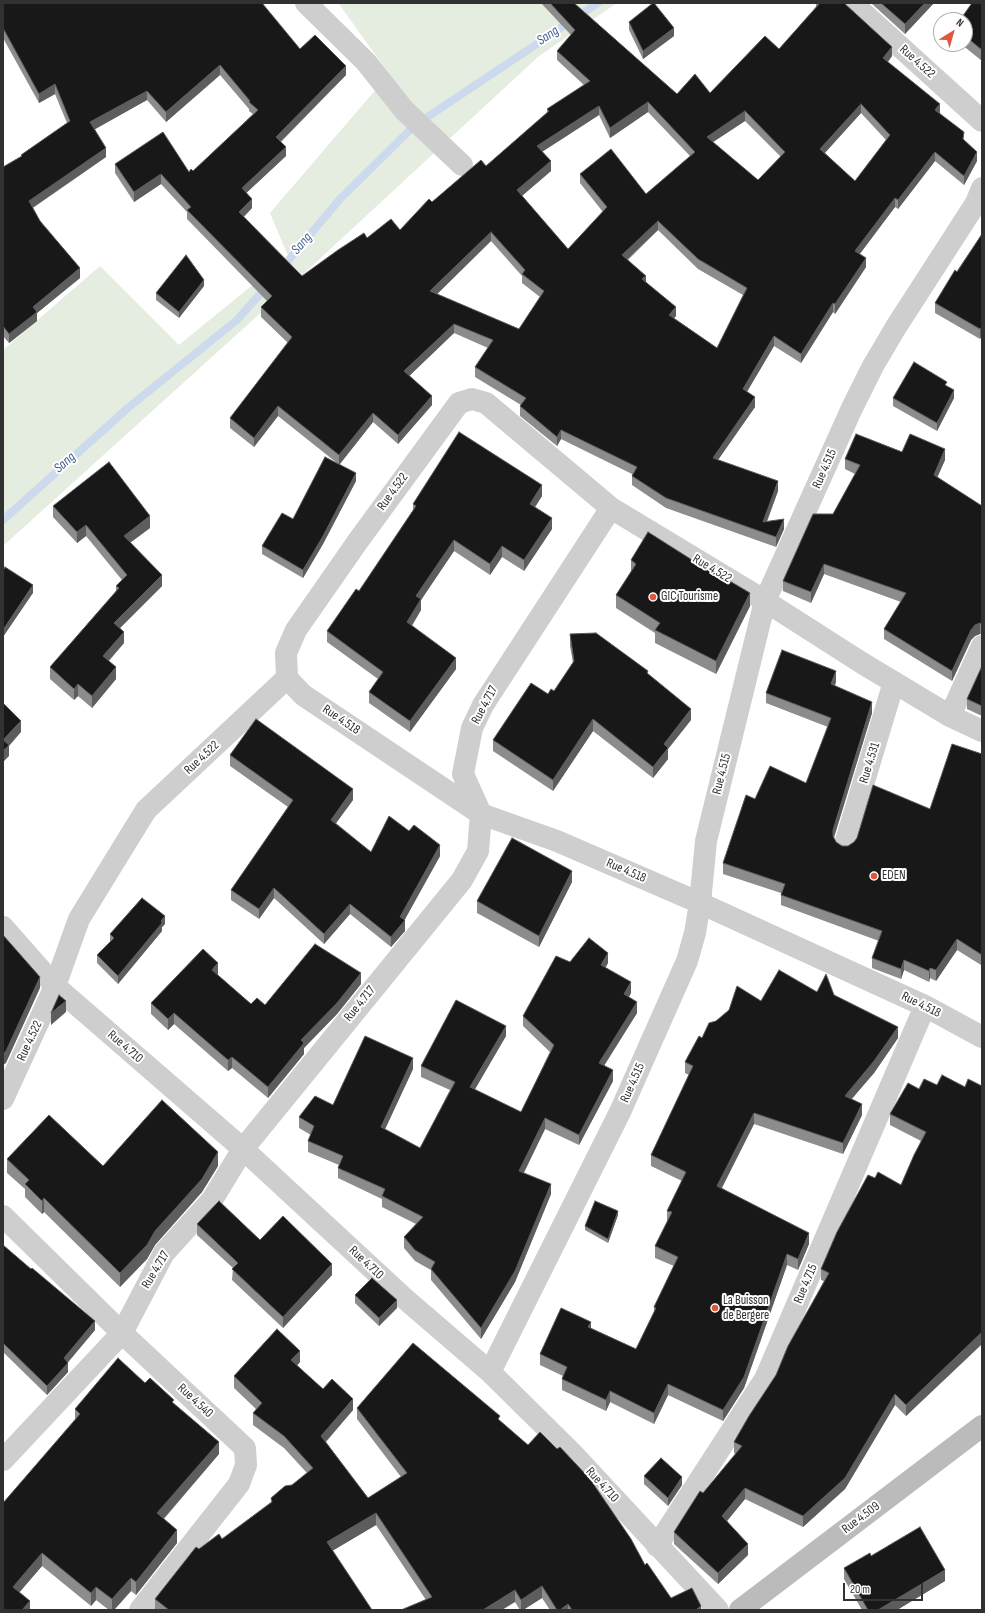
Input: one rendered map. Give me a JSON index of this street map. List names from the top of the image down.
{
  "streets": {
    "street": [
      "Rue 4.522",
      "Rue 4.515",
      "Rue 4.717",
      "Rue 4.518",
      "Rue 4.531",
      "Rue 4.710",
      "Rue 4.715",
      "Rue 4.540",
      "Rue 4.509"
    ]
  },
  "crossings": [
    ["Rue 4.522", "Rue 4.515"],
    ["Rue 4.522", "Rue 4.717"],
    ["Rue 4.522", "Rue 4.518"],
    ["Rue 4.522", "Rue 4.531"],
    ["Rue 4.522", "Rue 4.710"],
    ["Rue 4.515", "Rue 4.518"],
    ["Rue 4.515", "Rue 4.710"],
    ["Rue 4.717", "Rue 4.518"],
    ["Rue 4.717", "Rue 4.710"],
    ["Rue 4.717", "Rue 4.540"],
    ["Rue 4.518", "Rue 4.715"],
    ["Rue 4.710", "Rue 4.715"]
  ],
  "water": ["Sang"],
  "places": ["GIC Tourisme", "EDEN", "La Buisson de Bergere"],
  "scale_bar": "20 m",
  "north": "top right"
}
